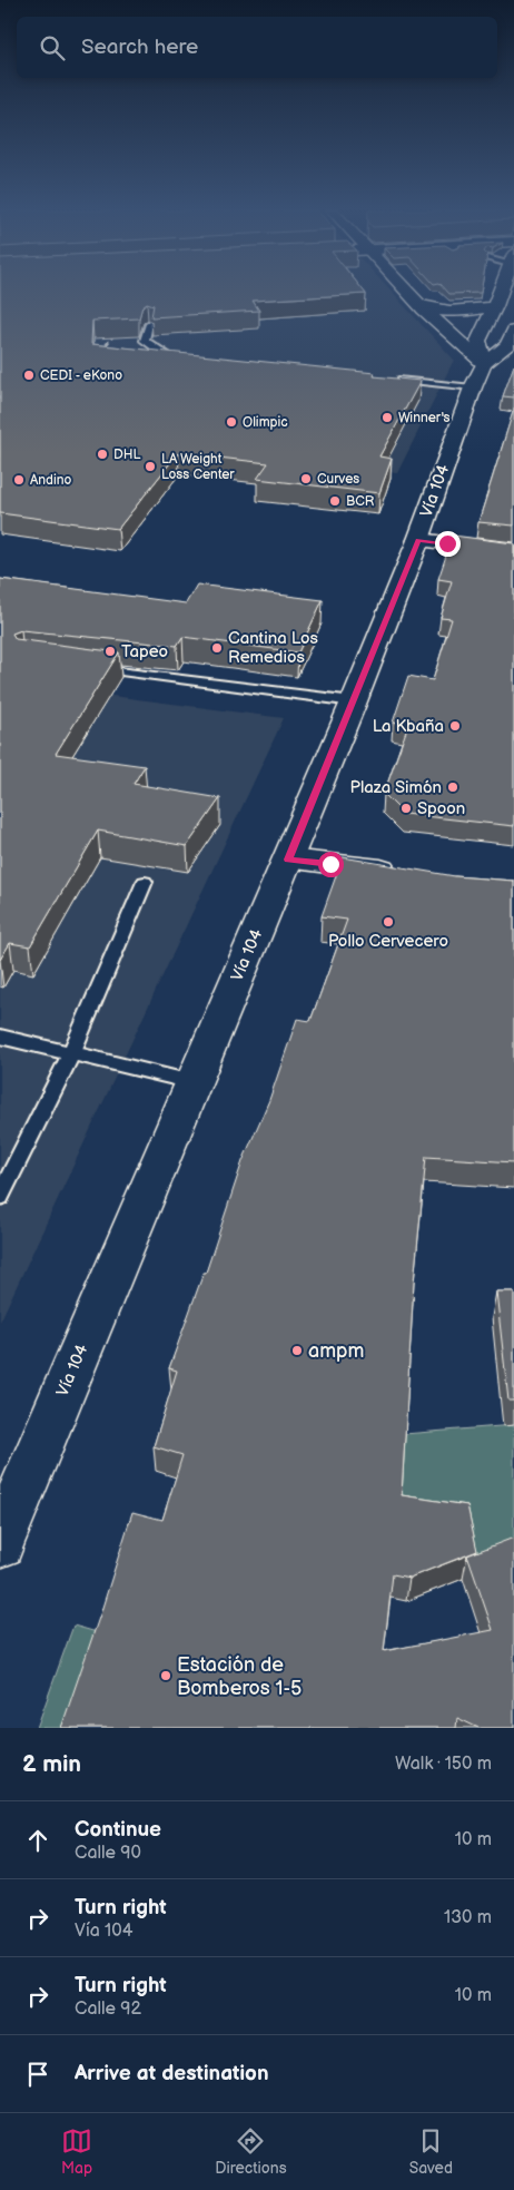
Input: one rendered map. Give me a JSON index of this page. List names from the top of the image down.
{
  "streets": {
    "main road": ["Vía 104"]
  },
  "places": [
    "CEDI - eKono",
    "Winner's",
    "Olimpic",
    "DHL",
    "LA Weight Loss Center",
    "Curves",
    "Andino",
    "BCR",
    "Cantina Los Remedios",
    "Tapeo",
    "La Kbaña",
    "Plaza Simón",
    "Spoon",
    "Pollo Cervecero",
    "ampm",
    "Estación de Bomberos 1-5"
  ],
  "page": {
    "search": "Search here",
    "heading": ["2 min", "Walk · 150 m"],
    "list": [
      ["Continue", "Calle 90", "10 m"],
      ["Turn right", "Vía 104", "130 m"],
      ["Turn right", "Calle 92", "10 m"],
      "Arrive at destination"
    ],
    "nav": ["Map", "Directions", "Saved"]
  }
}
